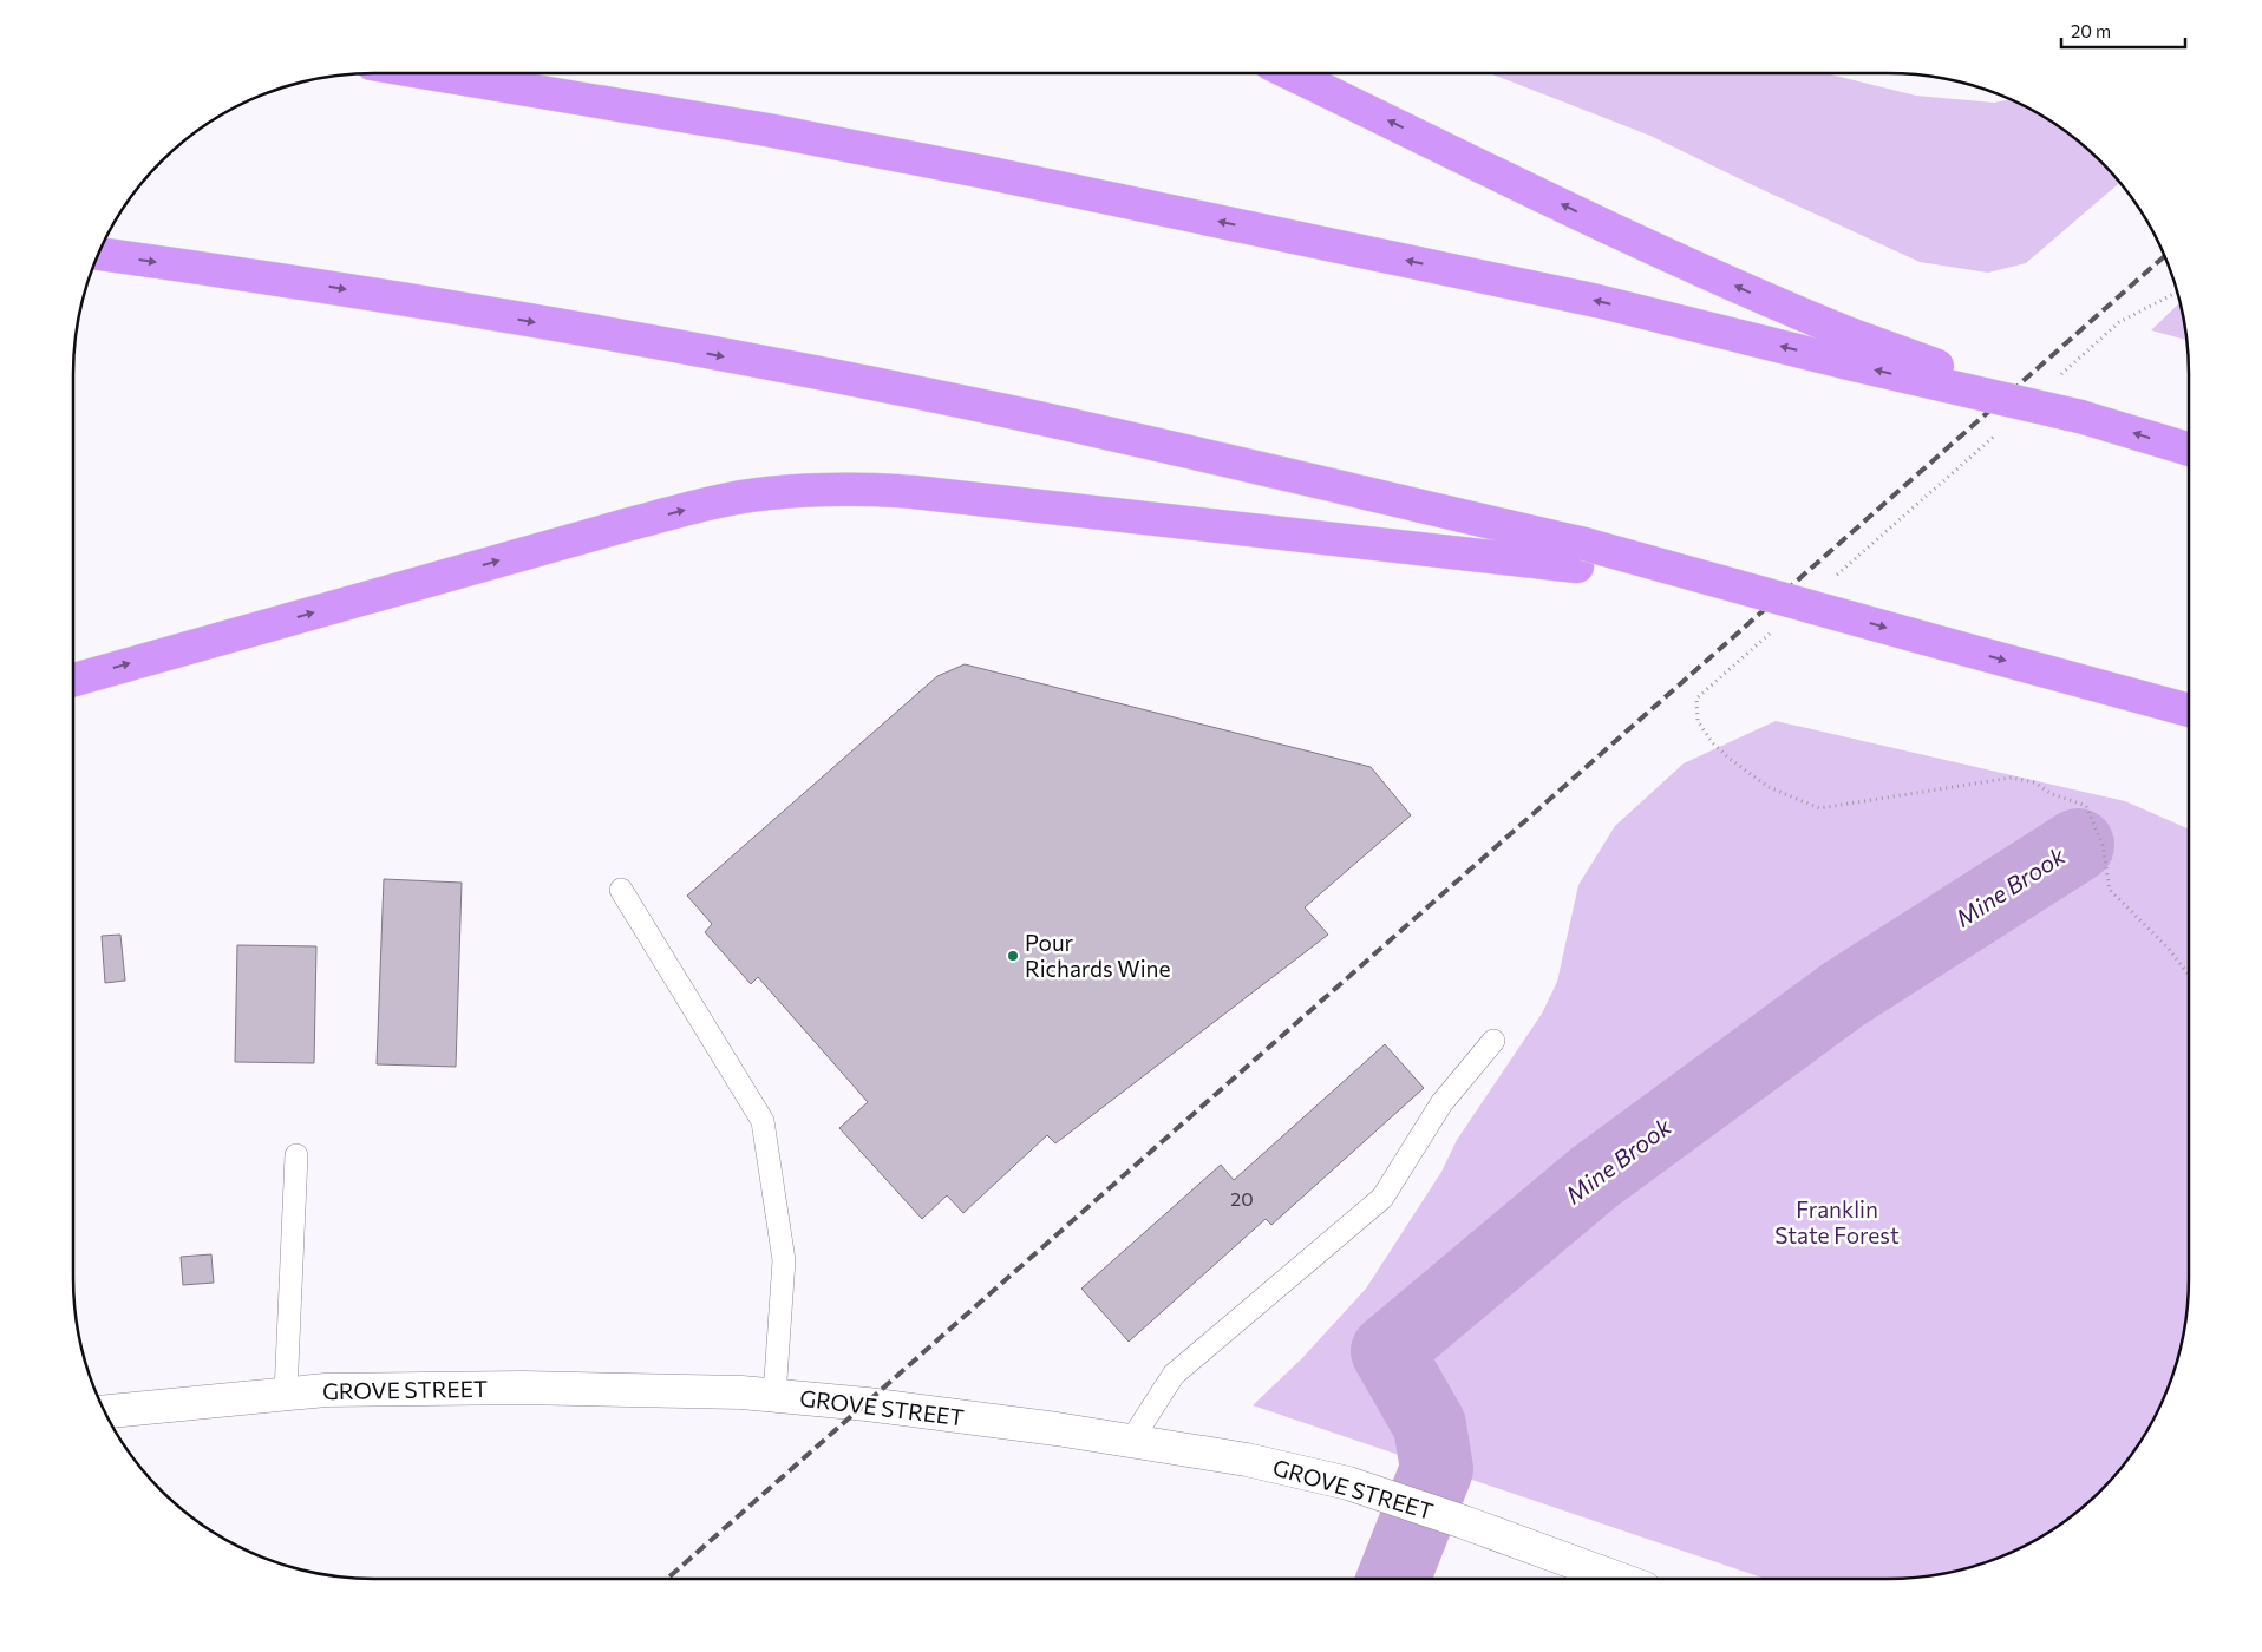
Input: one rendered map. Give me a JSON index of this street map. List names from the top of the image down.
{
  "streets": {
    "main road": ["GROVE STREET"]
  },
  "water": ["Mine Brook"],
  "parks": ["Franklin State Forest"],
  "places": ["Pour Richards Wine"],
  "house_numbers": ["20"],
  "scale_bar": "20 m"
}
